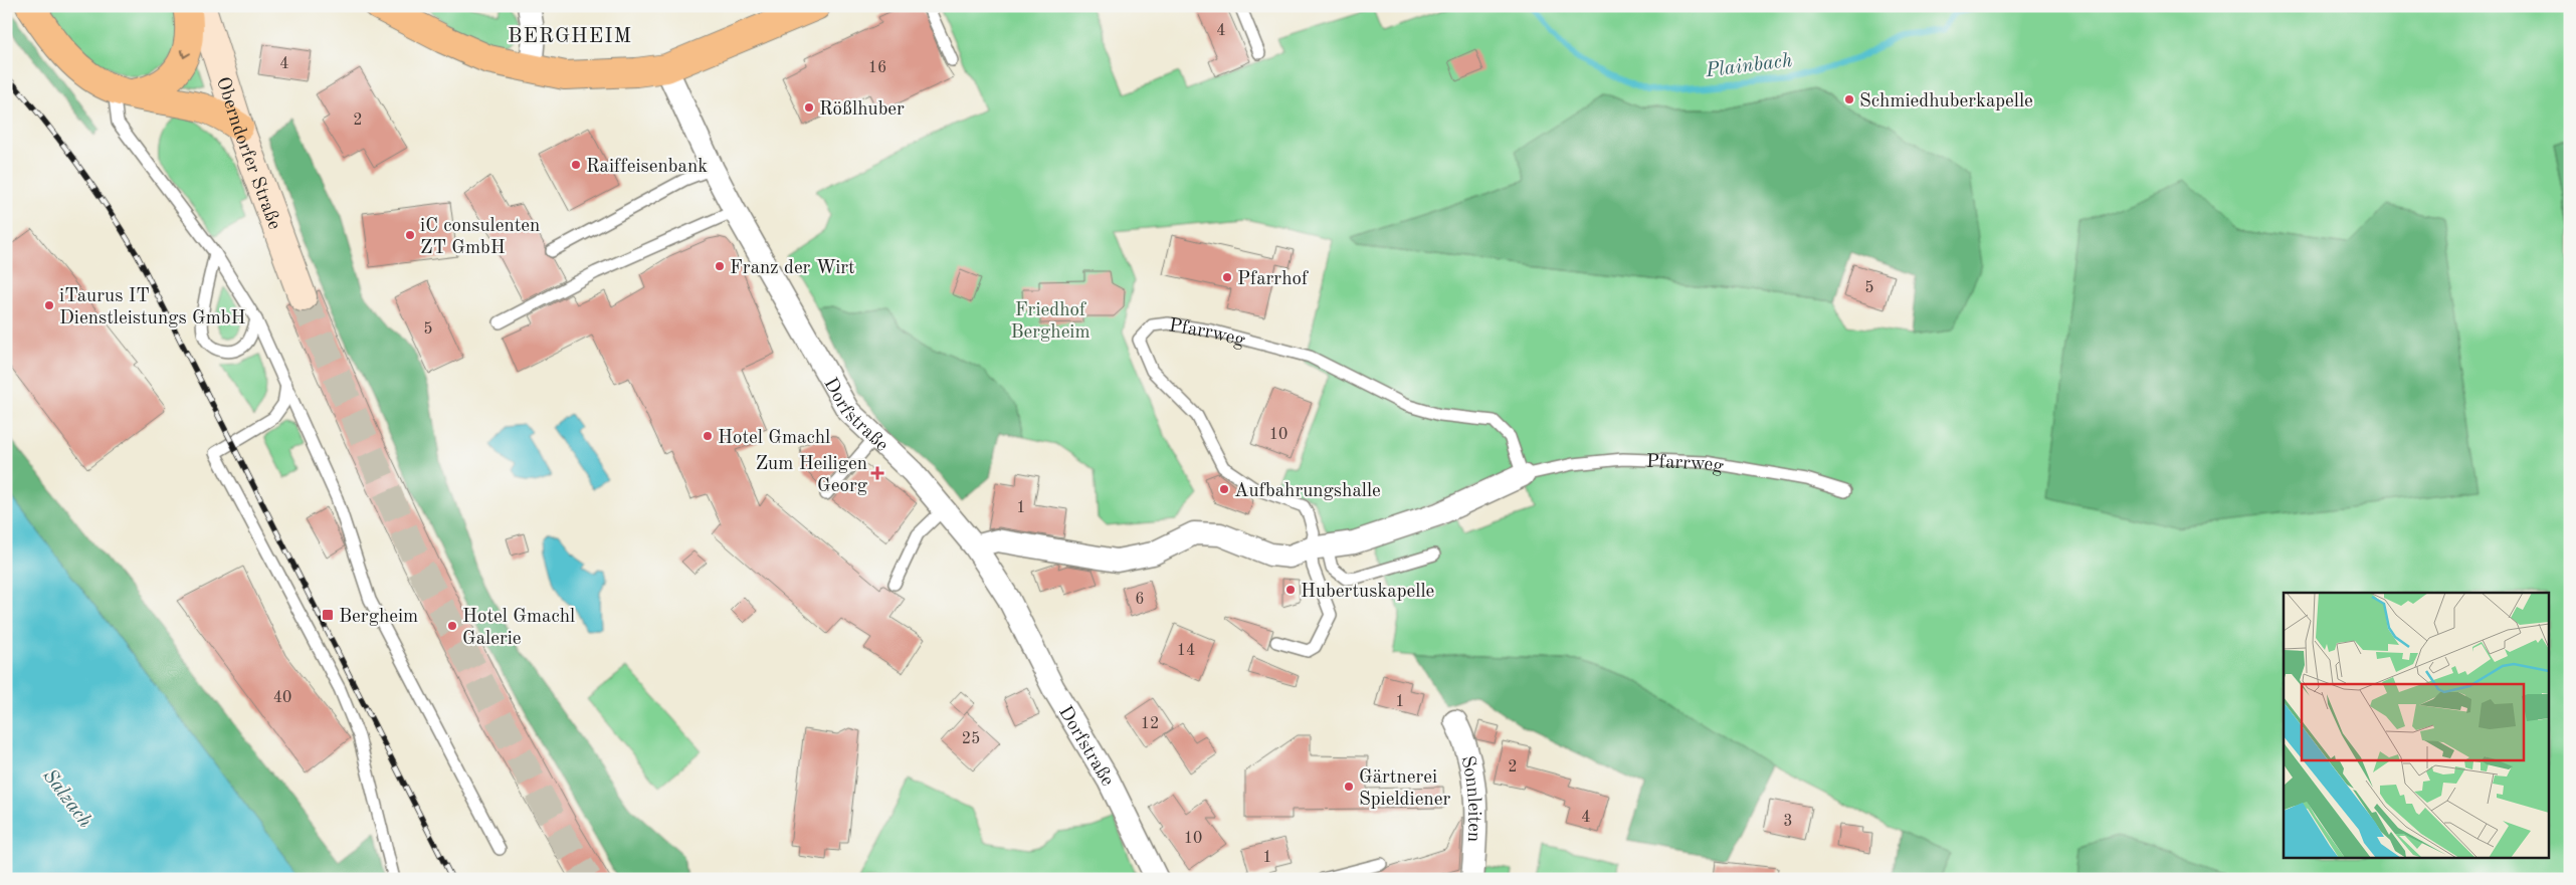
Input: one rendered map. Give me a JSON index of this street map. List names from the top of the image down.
{
  "streets": {
    "main road": ["Oberndorfer Straße"],
    "street": ["Pfarrweg", "Dorfstraße", "Sonnleiten"]
  },
  "crossings": [
    ["Pfarrweg", "Dorfstraße"]
  ],
  "districts": ["BERGHEIM"],
  "water": ["Plainbach", "Salzach"],
  "parks": ["Friedhof Bergheim"],
  "places": {
    "other": [
      "Schmiedhuberkapelle",
      "Rößlhuber",
      "Raiffeisenbank",
      "iC consulenten ZT GmbH",
      "Franz der Wirt",
      "Pfarrhof",
      "iTaurus IT Dienstleistungs GmbH",
      "Hotel Gmachl",
      "Aufbahrungshalle",
      "Hubertuskapelle",
      "Hotel Gmachl Galerie",
      "Gärtnerei Spieldiener"
    ],
    "health": ["Zum Heiligen Georg"],
    "transit": ["Bergheim"]
  },
  "house_numbers": [
    "4",
    "4",
    "16",
    "2",
    "5",
    "5",
    "10",
    "1",
    "6",
    "14",
    "40",
    "1",
    "12",
    "25",
    "2",
    "4",
    "3",
    "10",
    "1"
  ]
}
